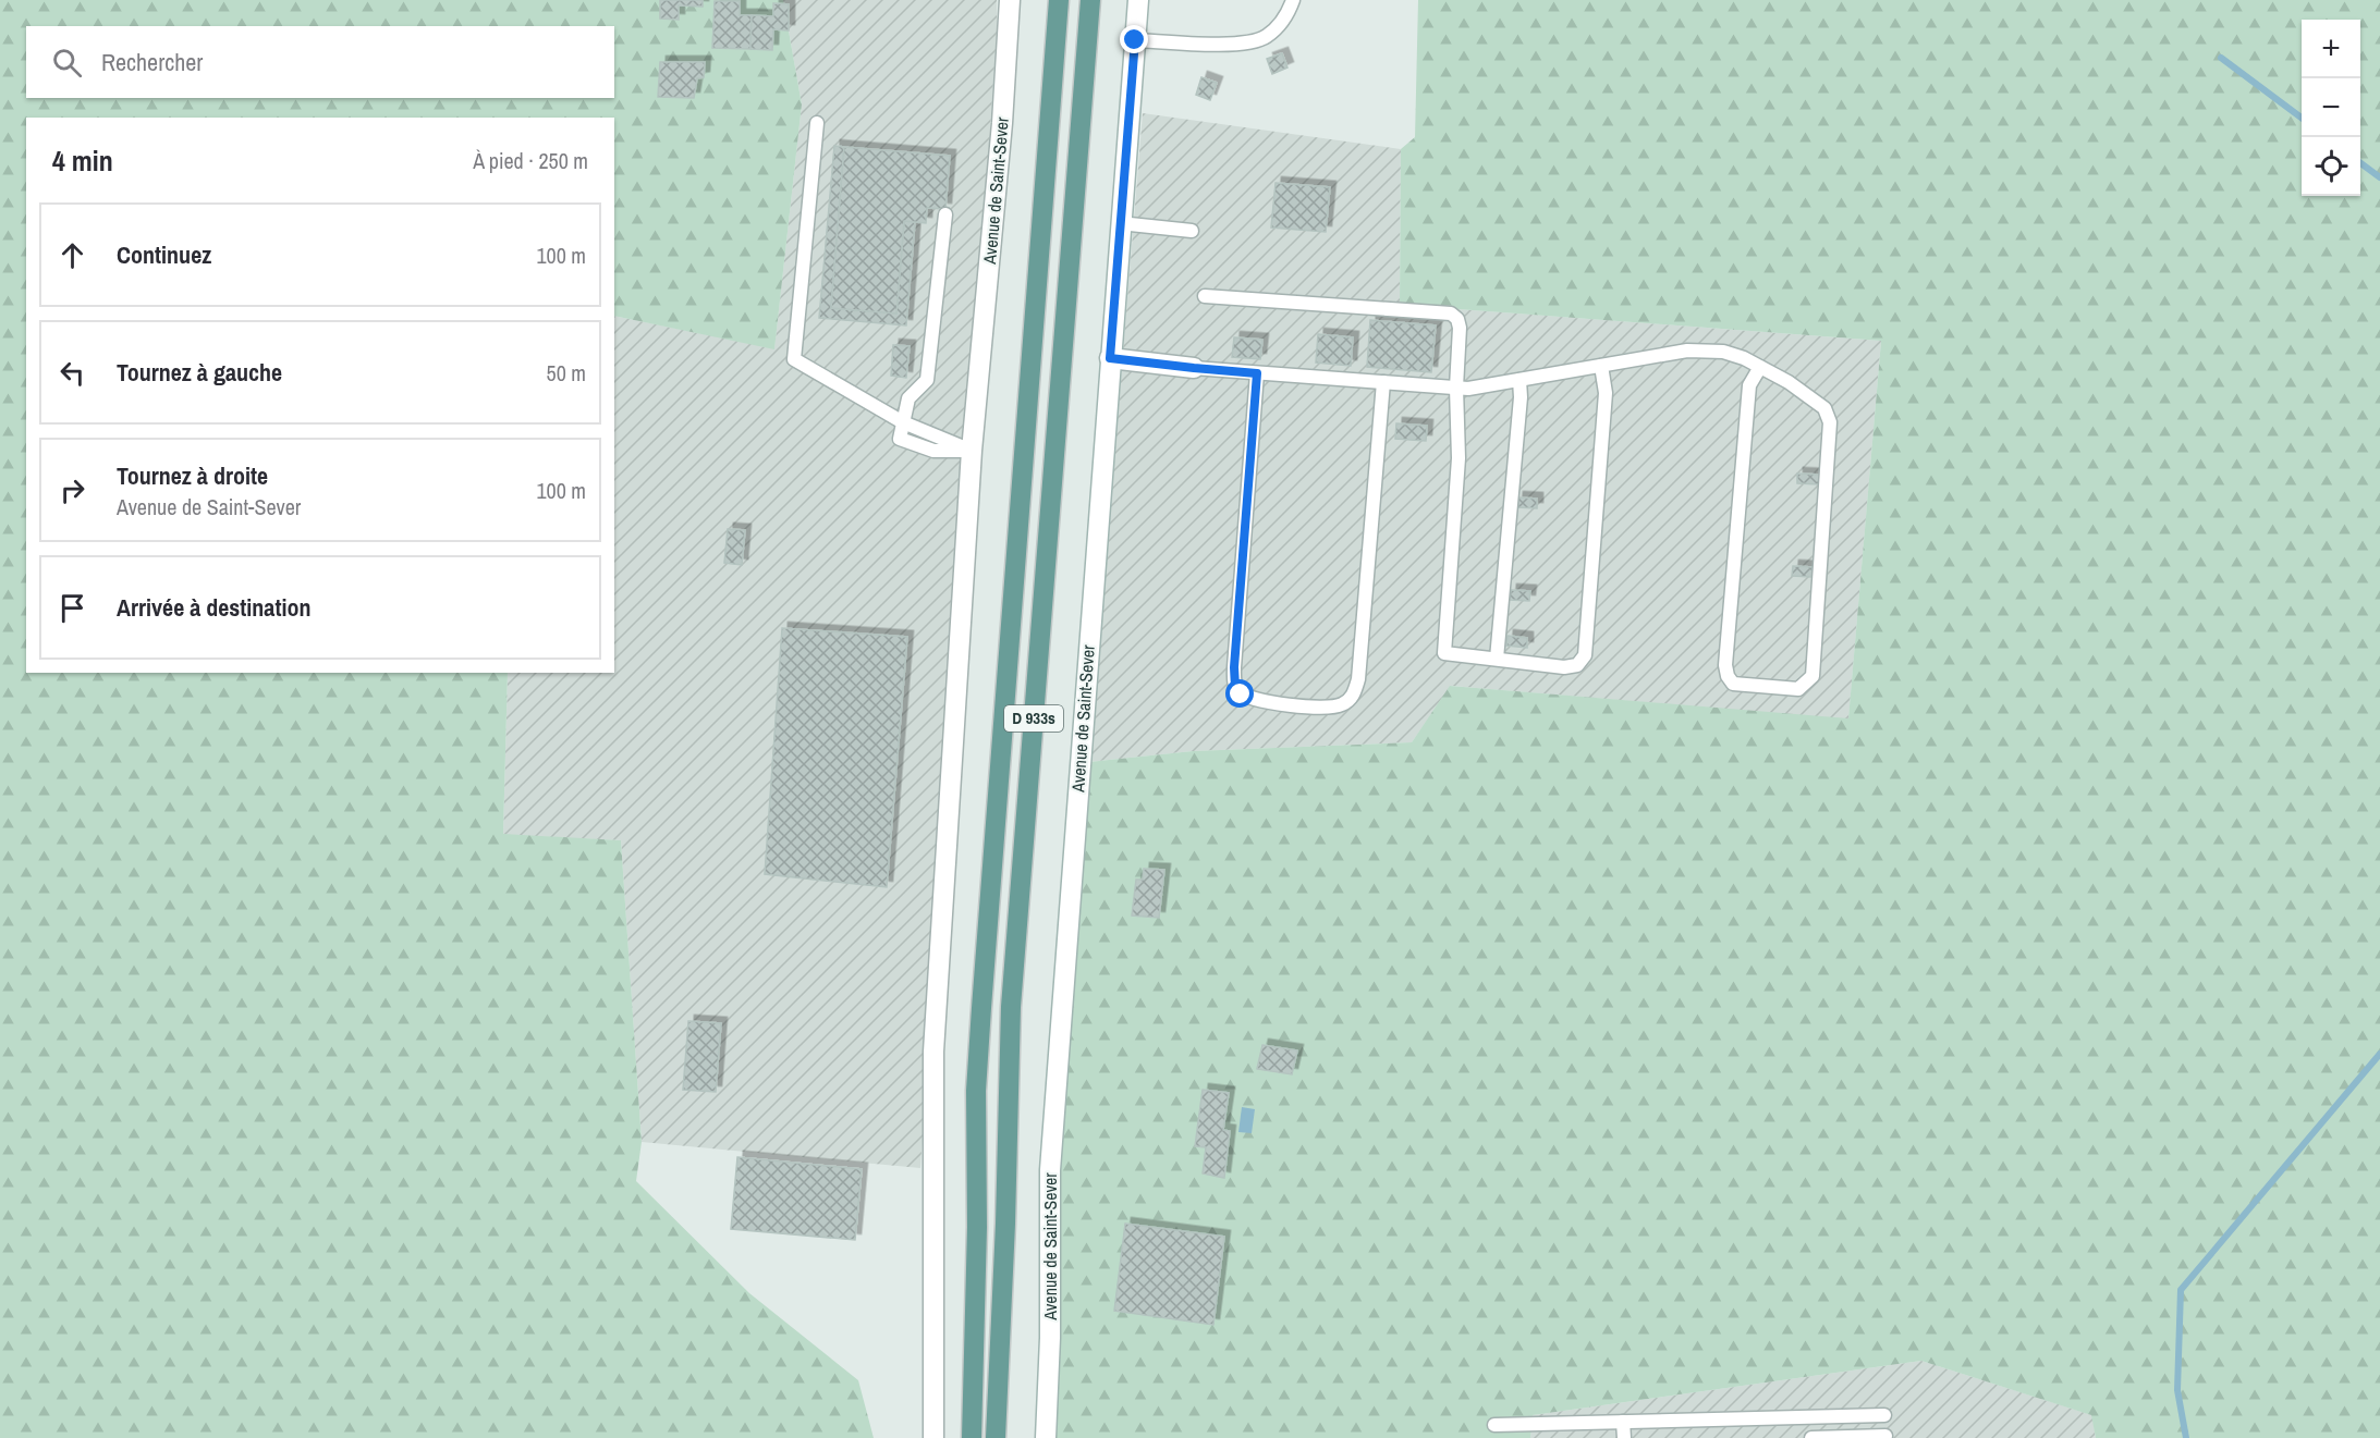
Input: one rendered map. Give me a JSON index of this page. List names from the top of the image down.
{
  "streets": {
    "main road": ["D 933s"],
    "street": ["Avenue de Saint-Sever"]
  },
  "page": {
    "map_buttons": ["+", "−"],
    "search": "Rechercher",
    "heading": ["4 min", "À pied · 250 m"],
    "list": [
      ["Continuez", "100 m"],
      ["Tournez à gauche", "50 m"],
      ["Tournez à droite", "Avenue de Saint-Sever", "100 m"],
      "Arrivée à destination"
    ]
  }
}
